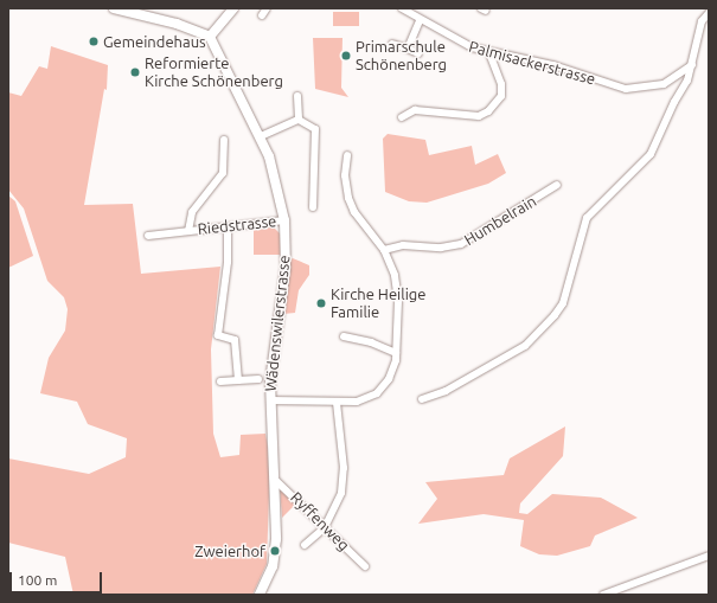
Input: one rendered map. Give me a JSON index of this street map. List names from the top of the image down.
{
  "streets": {
    "street": [
      "Palmisackerstrasse",
      "Humbelrain",
      "Riedstrasse",
      "Wädenswilerstrasse",
      "Ryffenweg"
    ]
  },
  "crossings": [
    ["Riedstrasse", "Wädenswilerstrasse"],
    ["Wädenswilerstrasse", "Ryffenweg"]
  ],
  "places": [
    "Gemeindehaus",
    "Primarschule Schönenberg",
    "Reformierte Kirche Schönenberg",
    "Kirche Heilige Familie",
    "Zweierhof"
  ],
  "scale_bar": "100 m"
}
